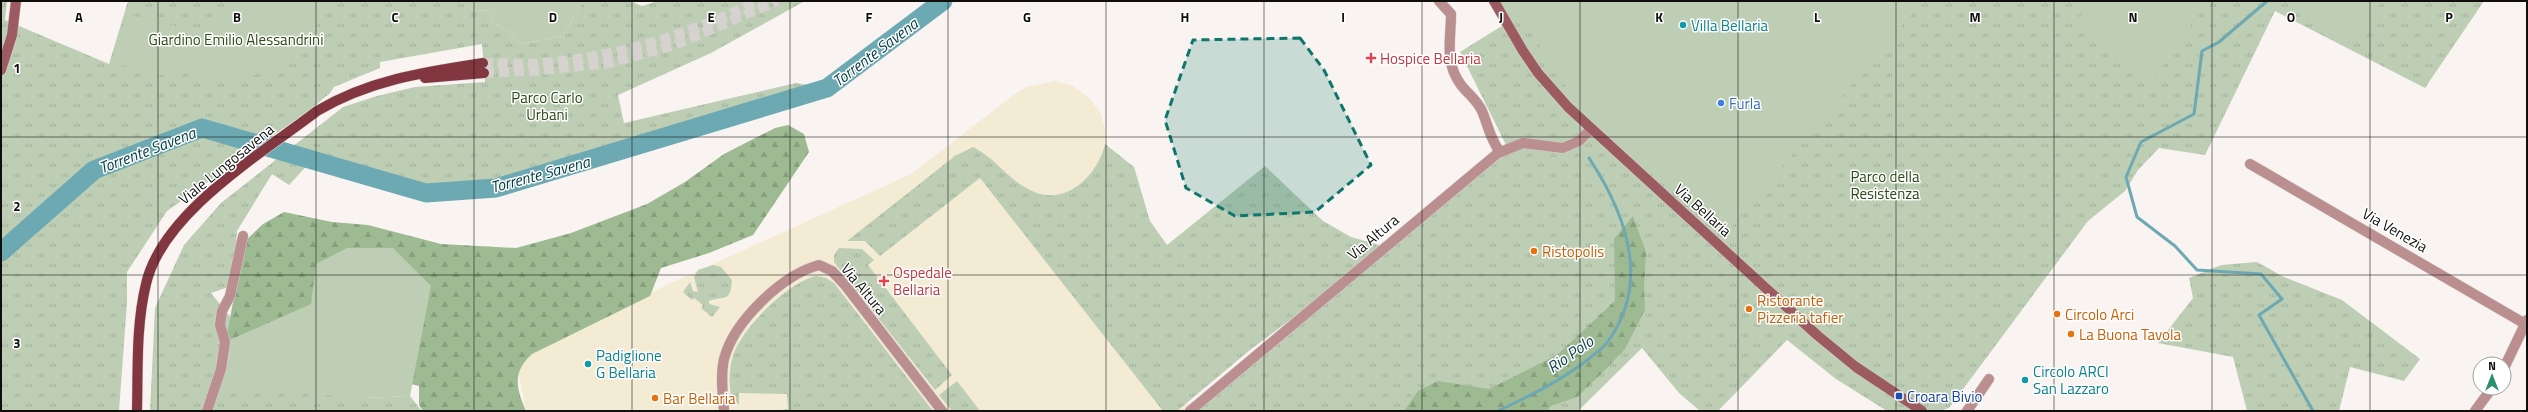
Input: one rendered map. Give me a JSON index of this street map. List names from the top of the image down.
{
  "streets": {
    "main road": ["Viale Lungosavena"],
    "street": ["Via Bellaria", "Via Venezia", "Via Altura"]
  },
  "crossings": [
    ["Via Bellaria", "Via Altura"]
  ],
  "water": ["Torrente Savena", "Rio Polo"],
  "parks": ["Giardino Emilio Alessandrini", "Parco Carlo Urbani", "Parco della Resistenza"],
  "places": {
    "other": [
      "Villa Bellaria",
      "Furla",
      "Ristopolis",
      "Ristorante Pizzeria tafier",
      "Circolo Arci",
      "La Buona Tavola",
      "Padiglione G Bellaria",
      "Circolo ARCI San Lazzaro",
      "Bar Bellaria"
    ],
    "health": ["Hospice Bellaria", "Ospedale Bellaria"],
    "transit": ["Croara Bivio"]
  },
  "north": "top",
  "grid": {
    "columns": [
      "A",
      "B",
      "C",
      "D",
      "E",
      "F",
      "G",
      "H",
      "I",
      "J",
      "K",
      "L",
      "M",
      "N",
      "O",
      "P"
    ],
    "rows": ["1", "2", "3"]
  }
}
